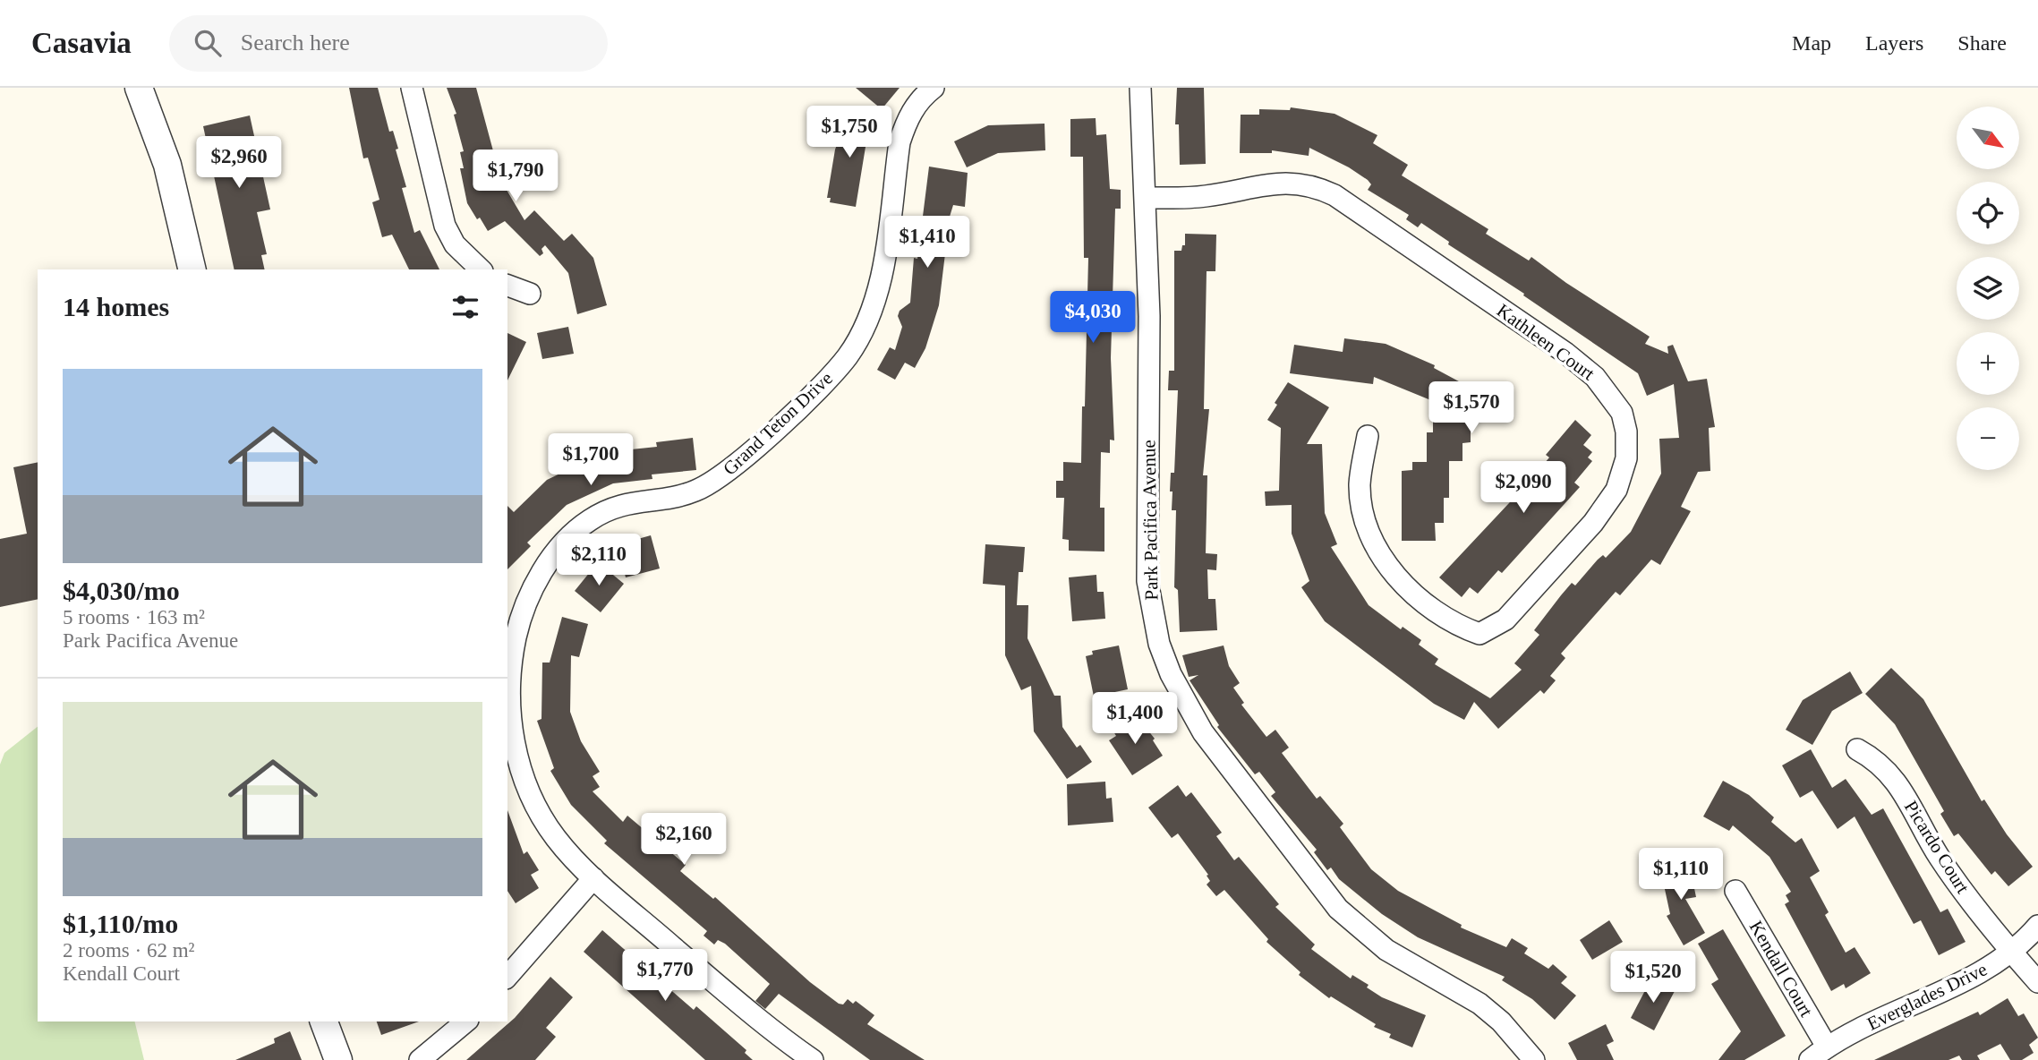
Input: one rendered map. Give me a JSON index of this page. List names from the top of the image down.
{
  "streets": {
    "street": [
      "Kathleen Court",
      "Grand Teton Drive",
      "Park Pacifica Avenue",
      "Picardo Court",
      "Kendall Court",
      "Everglades Drive"
    ]
  },
  "crossings": [
    ["Kathleen Court", "Park Pacifica Avenue"],
    ["Picardo Court", "Everglades Drive"],
    ["Kendall Court", "Everglades Drive"]
  ],
  "north": "bottom right",
  "page": {
    "header": "Casavia",
    "search": "Search here",
    "nav": ["Map", "Layers", "Share"],
    "price": [
      "$1,750",
      "$2,960",
      "$1,790",
      "$1,410",
      "$4,030",
      "$1,570",
      "$1,700",
      "$2,090",
      "$2,110",
      "$1,400",
      "$2,160",
      "$1,110",
      "$1,770",
      "$1,520"
    ],
    "map_buttons": ["+", "−"],
    "heading": "14 homes",
    "list": [
      {
        "name": "$4,030/mo",
        "note": "5 rooms · 163 m² · Park Pacifica Avenue"
      },
      {
        "name": "$1,110/mo",
        "note": "2 rooms · 62 m² · Kendall Court"
      }
    ]
  }
}
